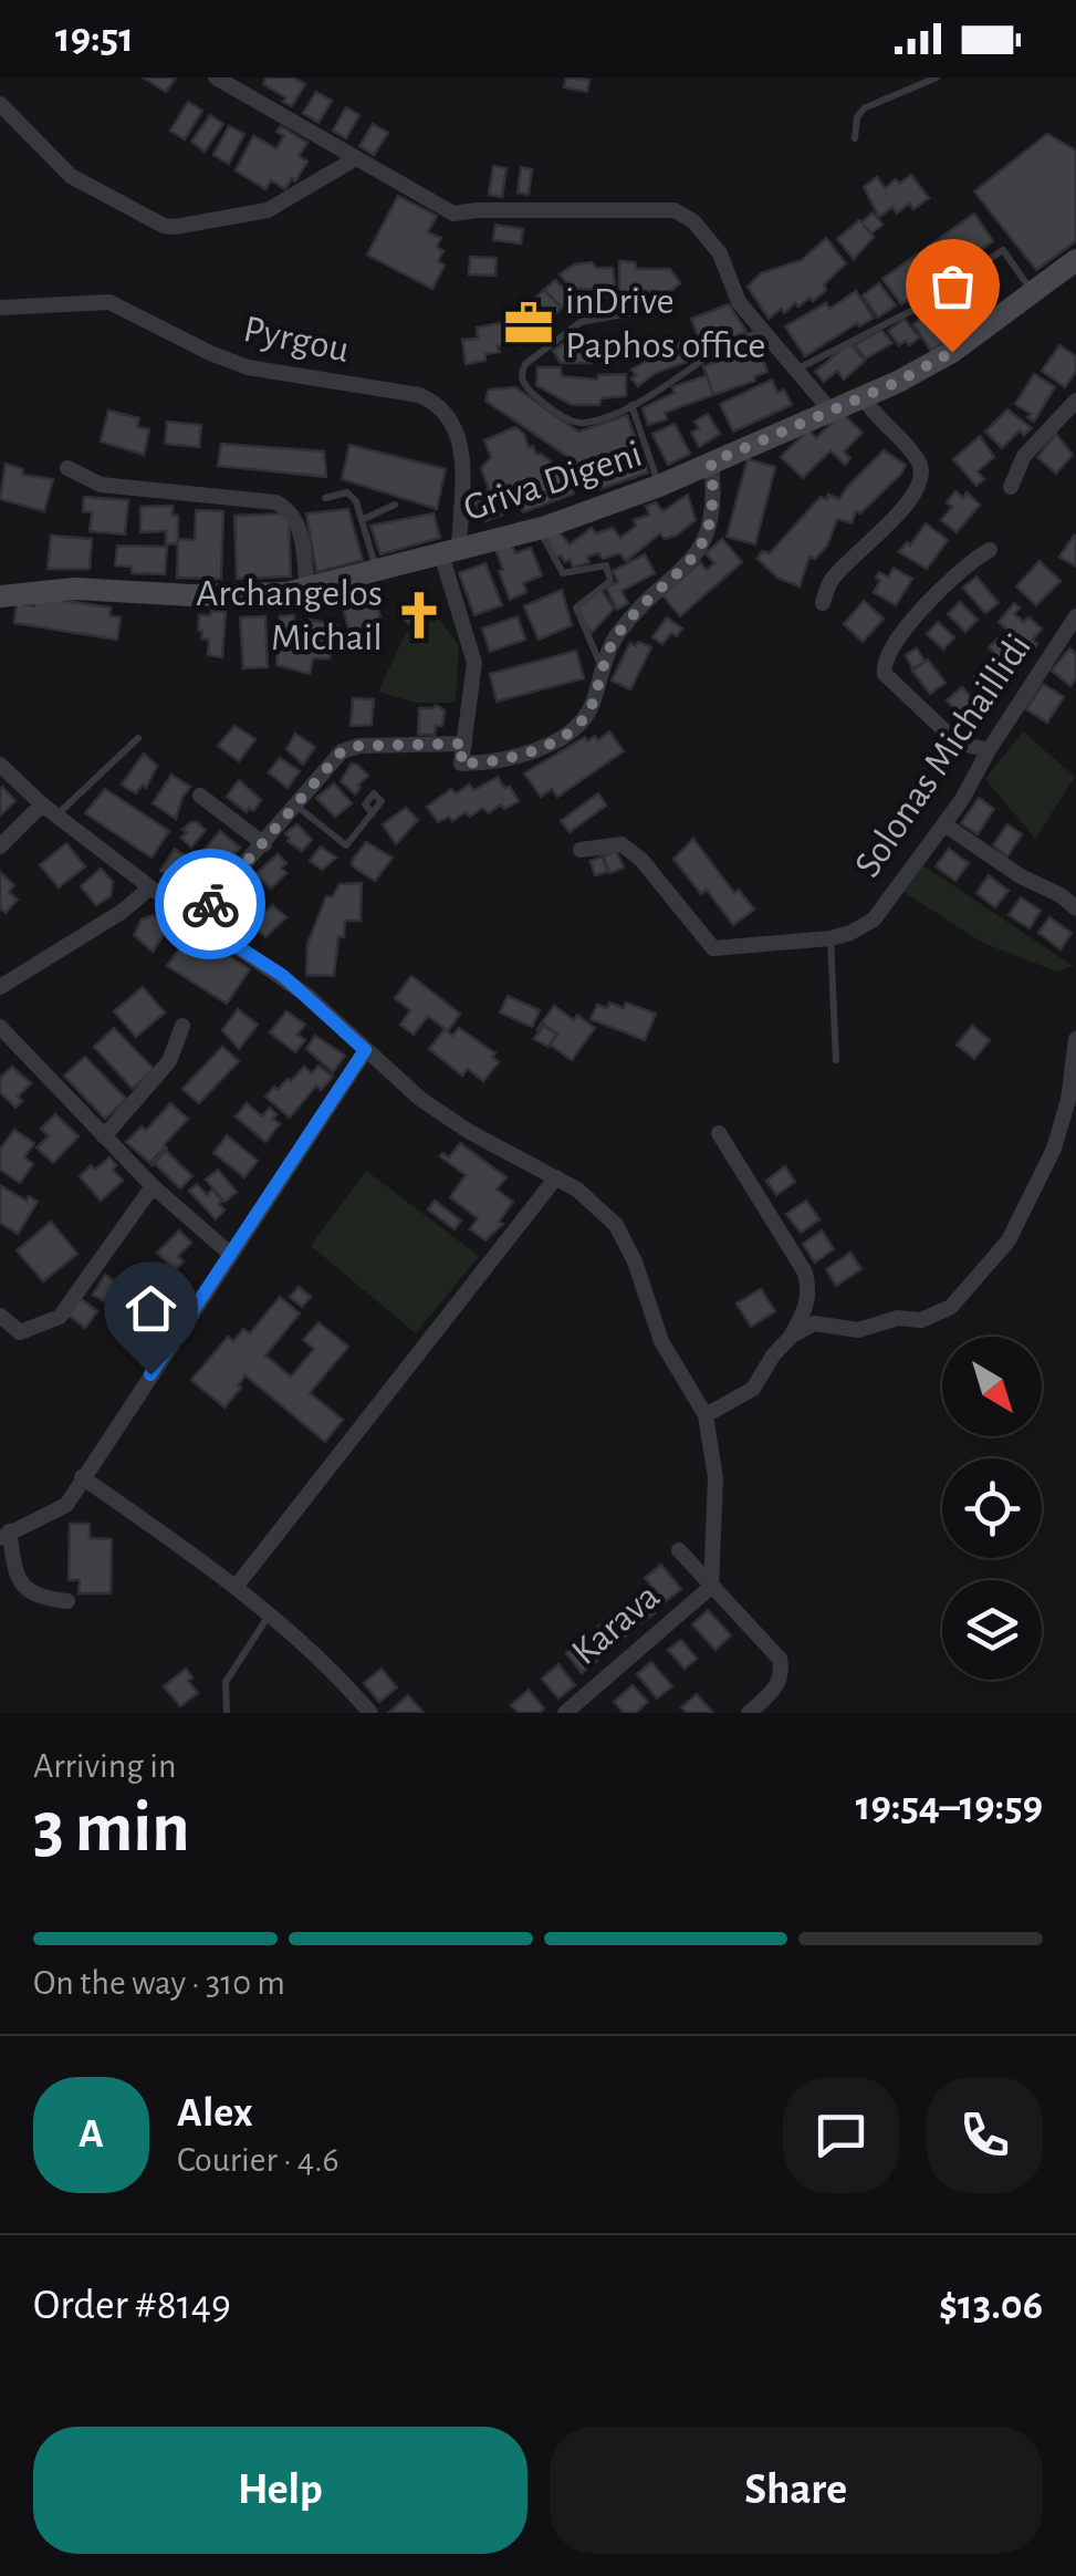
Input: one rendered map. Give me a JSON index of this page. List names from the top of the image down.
{
  "streets": {
    "main road": ["Griva Digeni"],
    "street": ["Pyrgou", "Solonas Michaillidi", "Karava"]
  },
  "crossings": [
    ["Pyrgou", "Griva Digeni"]
  ],
  "places": {
    "office": ["inDrive Paphos office"],
    "church": ["Archangelos Michail"]
  },
  "north": "bottom right",
  "page": {
    "status": "19:51",
    "heading": ["3 min", "Arriving in", "19:54–19:59"],
    "panel": [
      "Alex",
      "Courier · 4.6",
      "Order #8149",
      "$13.06"
    ],
    "bar": "On the way · 310 m",
    "round": "A",
    "buttons": ["Help", "Share"]
  }
}
